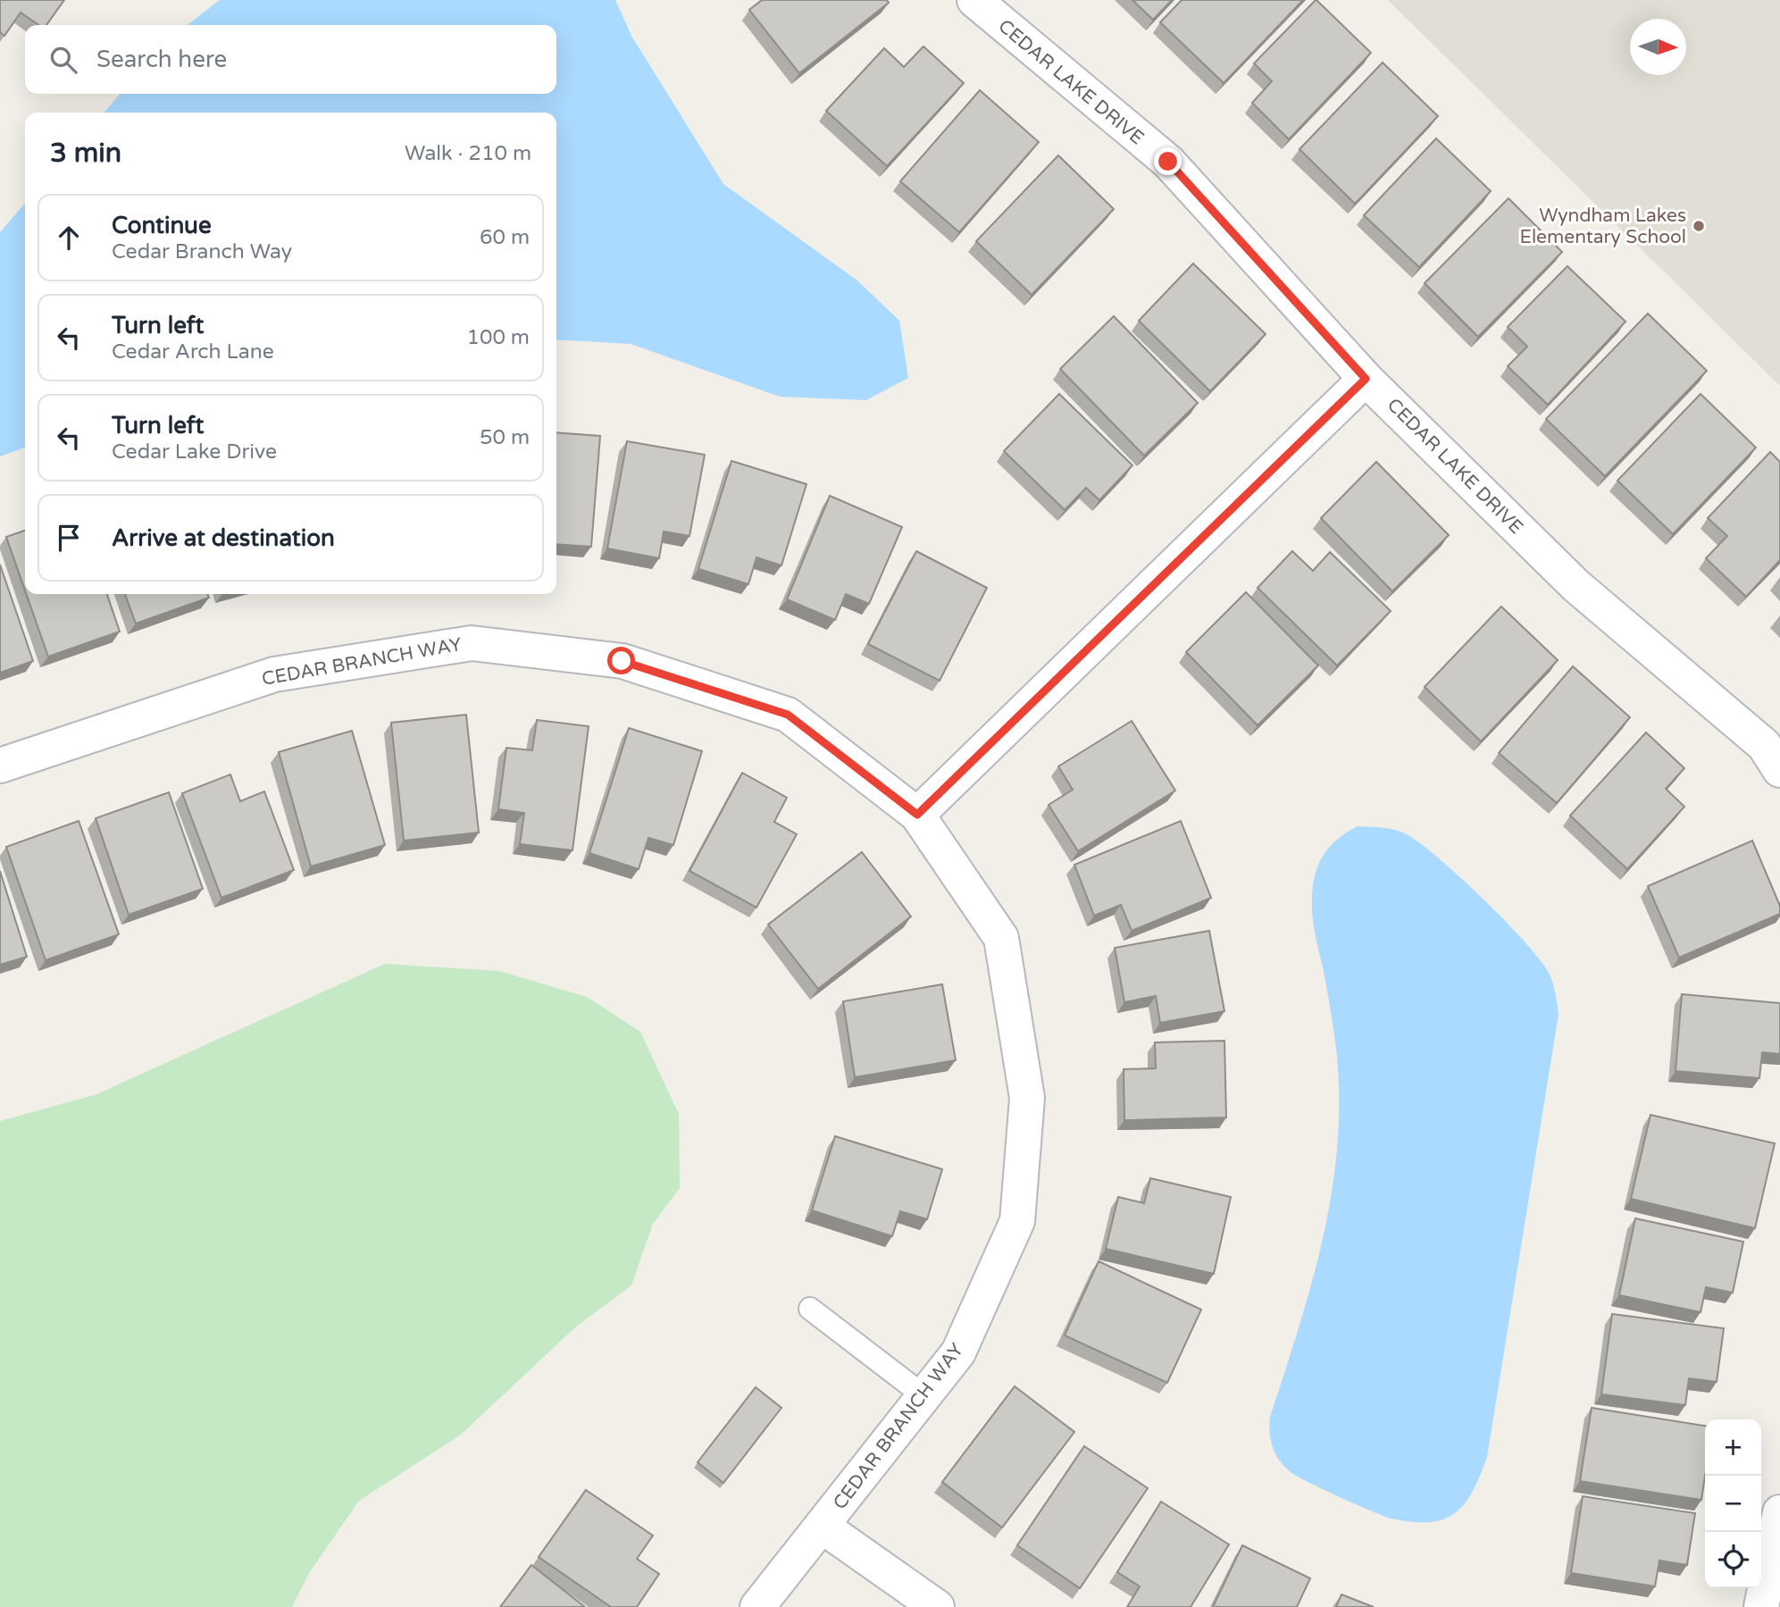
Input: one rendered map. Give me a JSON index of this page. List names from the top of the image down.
{
  "streets": {
    "street": ["CEDAR LAKE DRIVE", "CEDAR BRANCH WAY"]
  },
  "places": ["Wyndham Lakes Elementary School"],
  "north": "right",
  "page": {
    "search": "Search here",
    "heading": ["3 min", "Walk · 210 m"],
    "list": [
      ["Continue", "Cedar Branch Way", "60 m"],
      ["Turn left", "Cedar Arch Lane", "100 m"],
      ["Turn left", "Cedar Lake Drive", "50 m"],
      "Arrive at destination"
    ],
    "map_buttons": ["+", "−"]
  }
}
